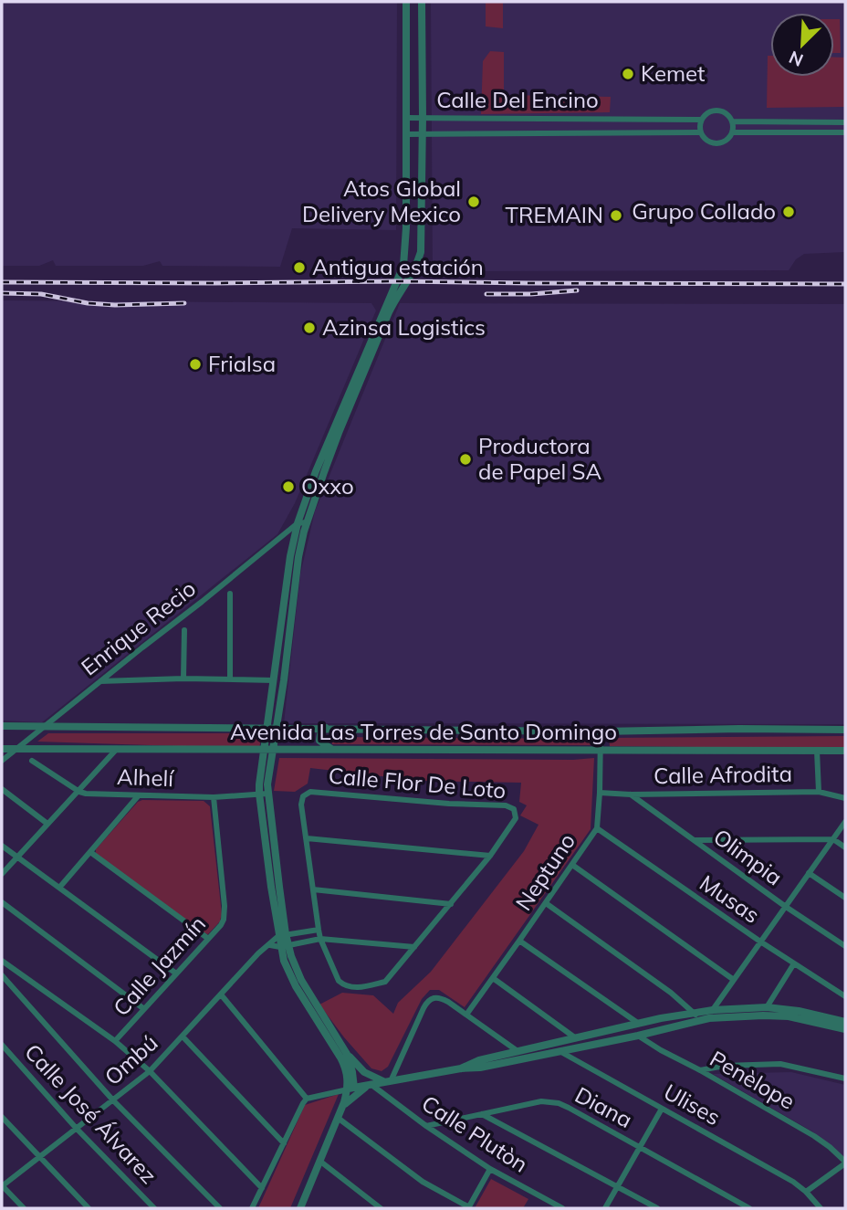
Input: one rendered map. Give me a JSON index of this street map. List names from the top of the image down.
{
  "streets": {
    "street": [
      "Calle Del Encino",
      "Enrique Recio",
      "Avenida Las Torres de Santo Domingo",
      "Calle Afrodita",
      "Alhelí",
      "Calle Flor De Loto",
      "Olimpia",
      "Neptuno",
      "Musas",
      "Calle Jazmín",
      "Ombú",
      "Penèlope",
      "Ulises",
      "Diana",
      "Calle José Álvarez",
      "Calle Plutòn"
    ]
  },
  "crossings": [
    ["Enrique Recio", "Avenida Las Torres de Santo Domingo"],
    ["Avenida Las Torres de Santo Domingo", "Neptuno"],
    ["Calle Afrodita", "Olimpia"],
    ["Calle Afrodita", "Neptuno"],
    ["Alhelí", "Calle Jazmín"],
    ["Neptuno", "Musas"],
    ["Ombú", "Calle José Álvarez"],
    ["Diana", "Calle Plutòn"]
  ],
  "places": [
    "Kemet",
    "Atos Global Delivery Mexico",
    "Grupo Collado",
    "TREMAIN",
    "Antigua estación",
    "Azinsa Logistics",
    "Frialsa",
    "Productora de Papel SA",
    "Oxxo"
  ],
  "north": "bottom left"
}
